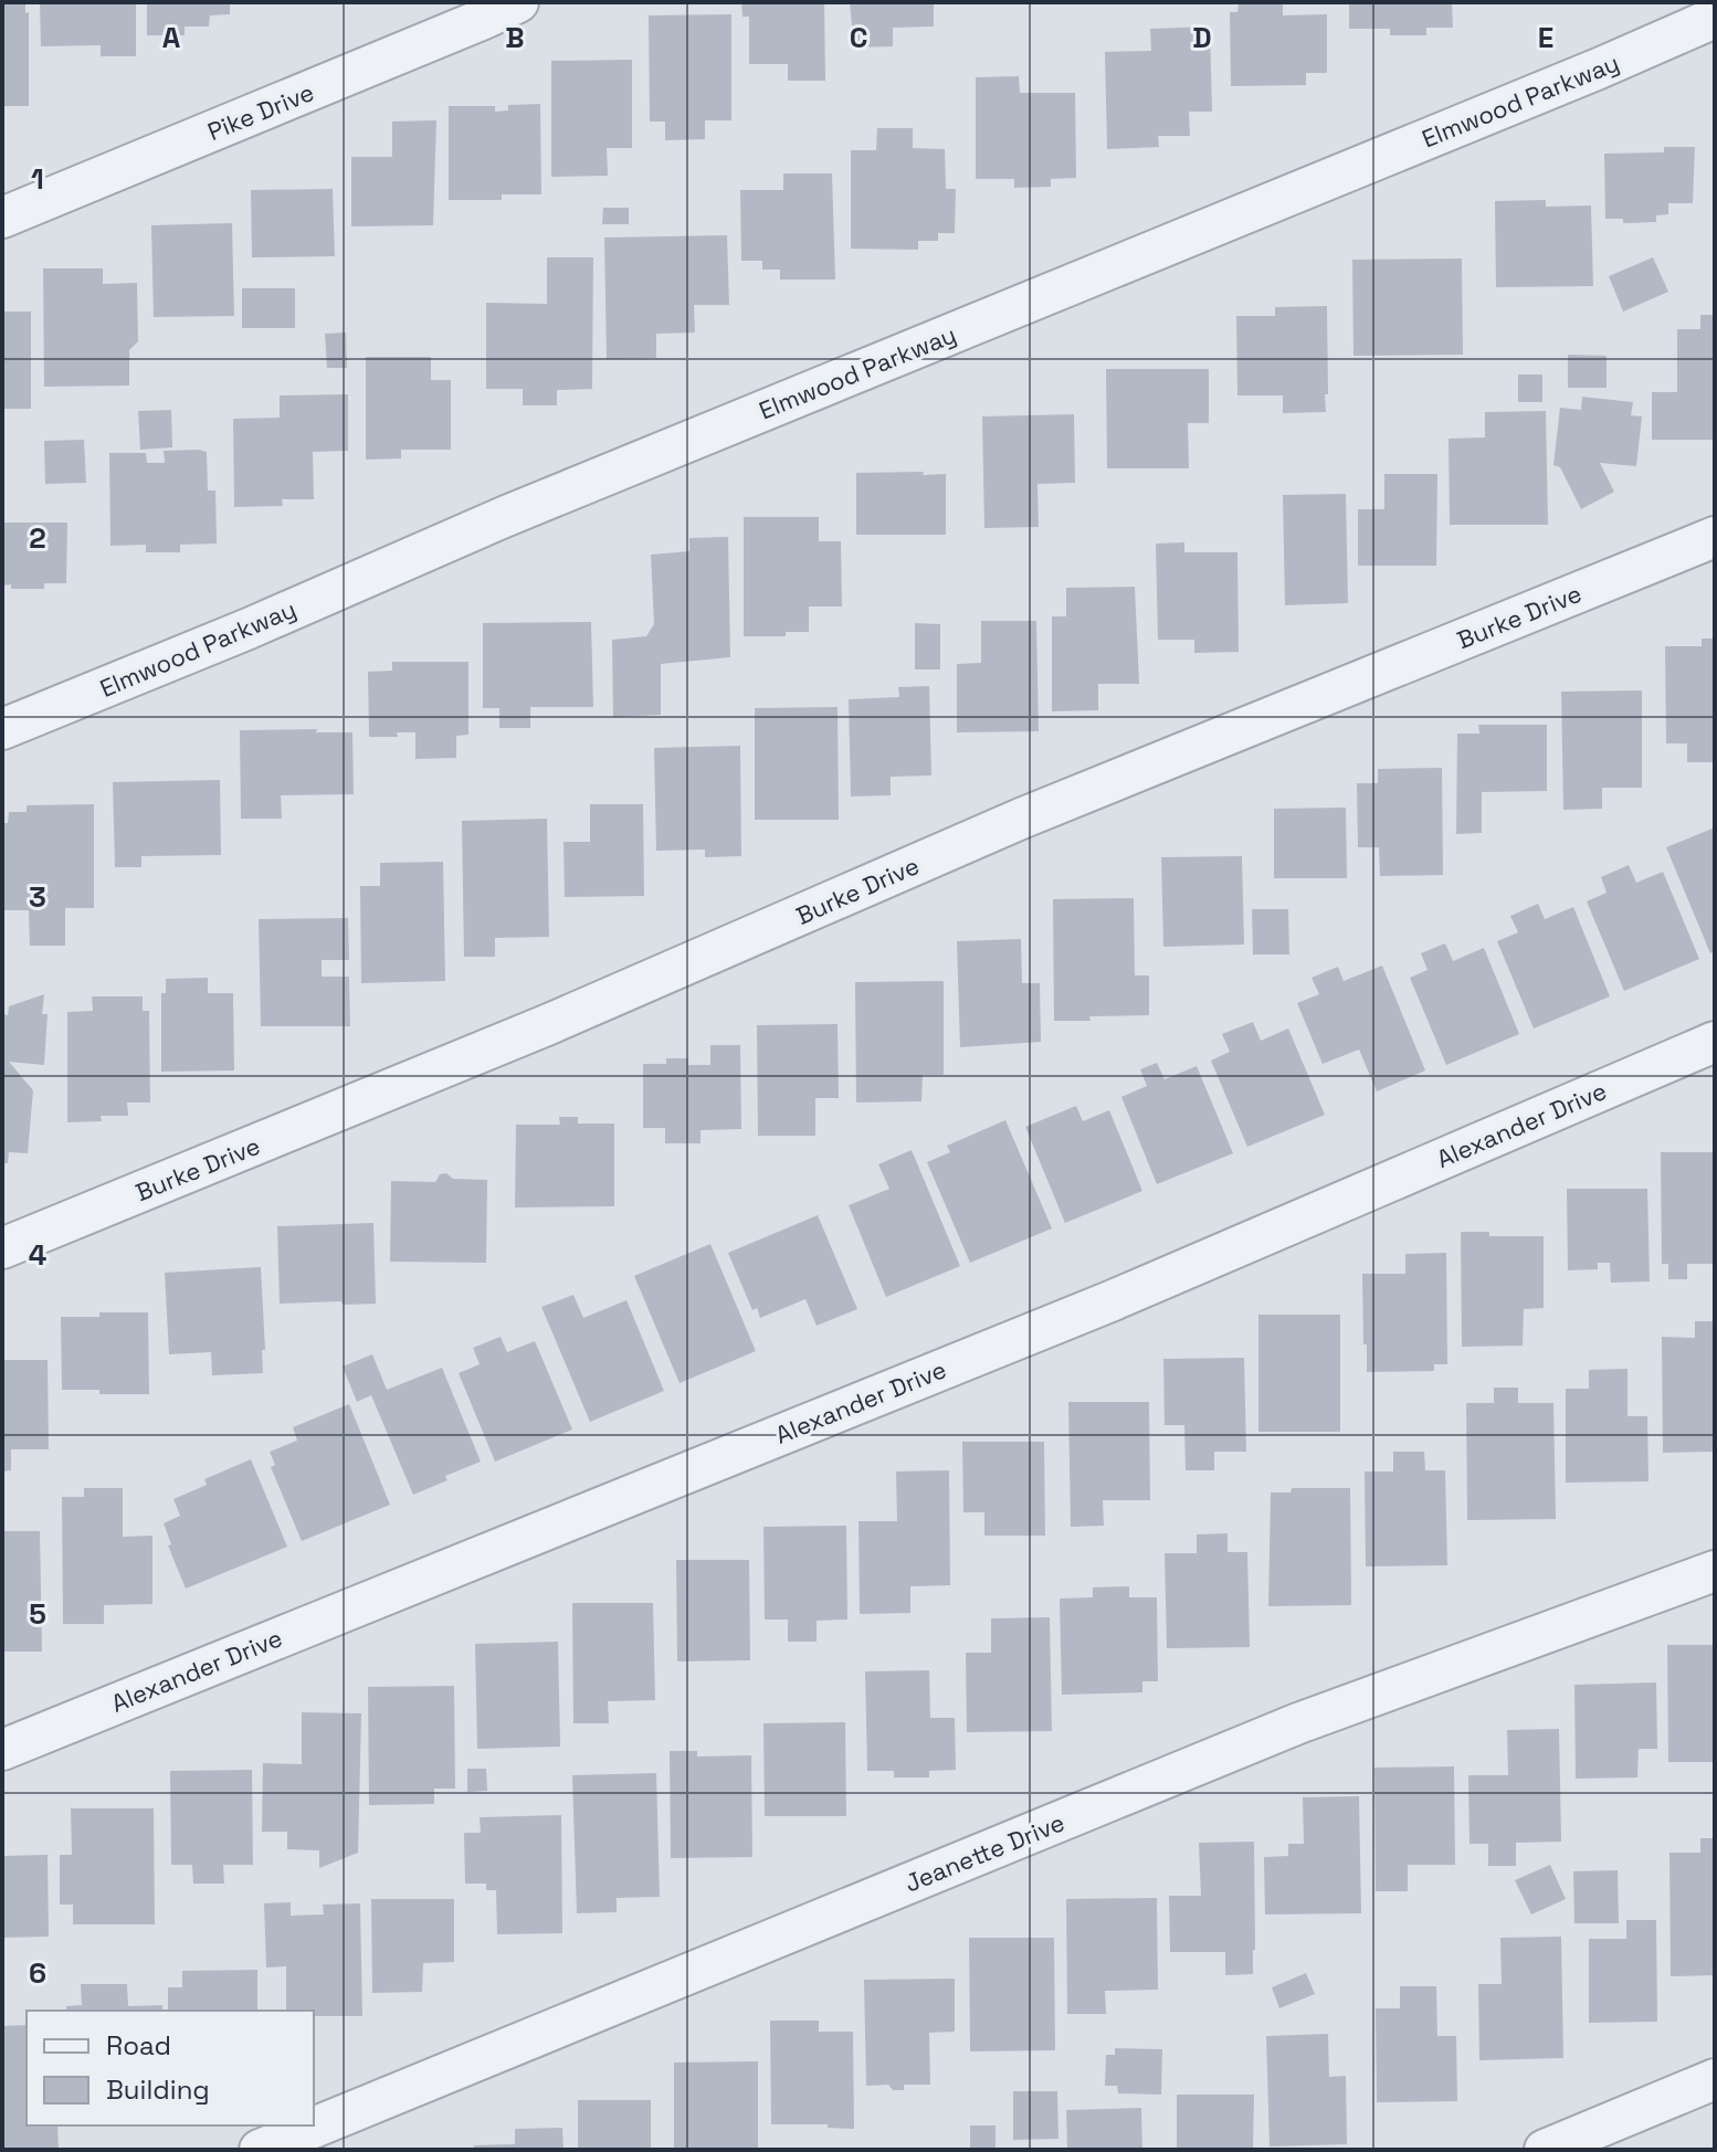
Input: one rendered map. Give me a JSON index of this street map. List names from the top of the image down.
{
  "streets": {
    "street": [
      "Elmwood Parkway",
      "Pike Drive",
      "Burke Drive",
      "Alexander Drive",
      "Jeanette Drive"
    ]
  },
  "legend": ["Road", "Building"],
  "grid": {
    "columns": [
      "A",
      "B",
      "C",
      "D",
      "E"
    ],
    "rows": [
      "1",
      "2",
      "3",
      "4",
      "5",
      "6"
    ]
  }
}
